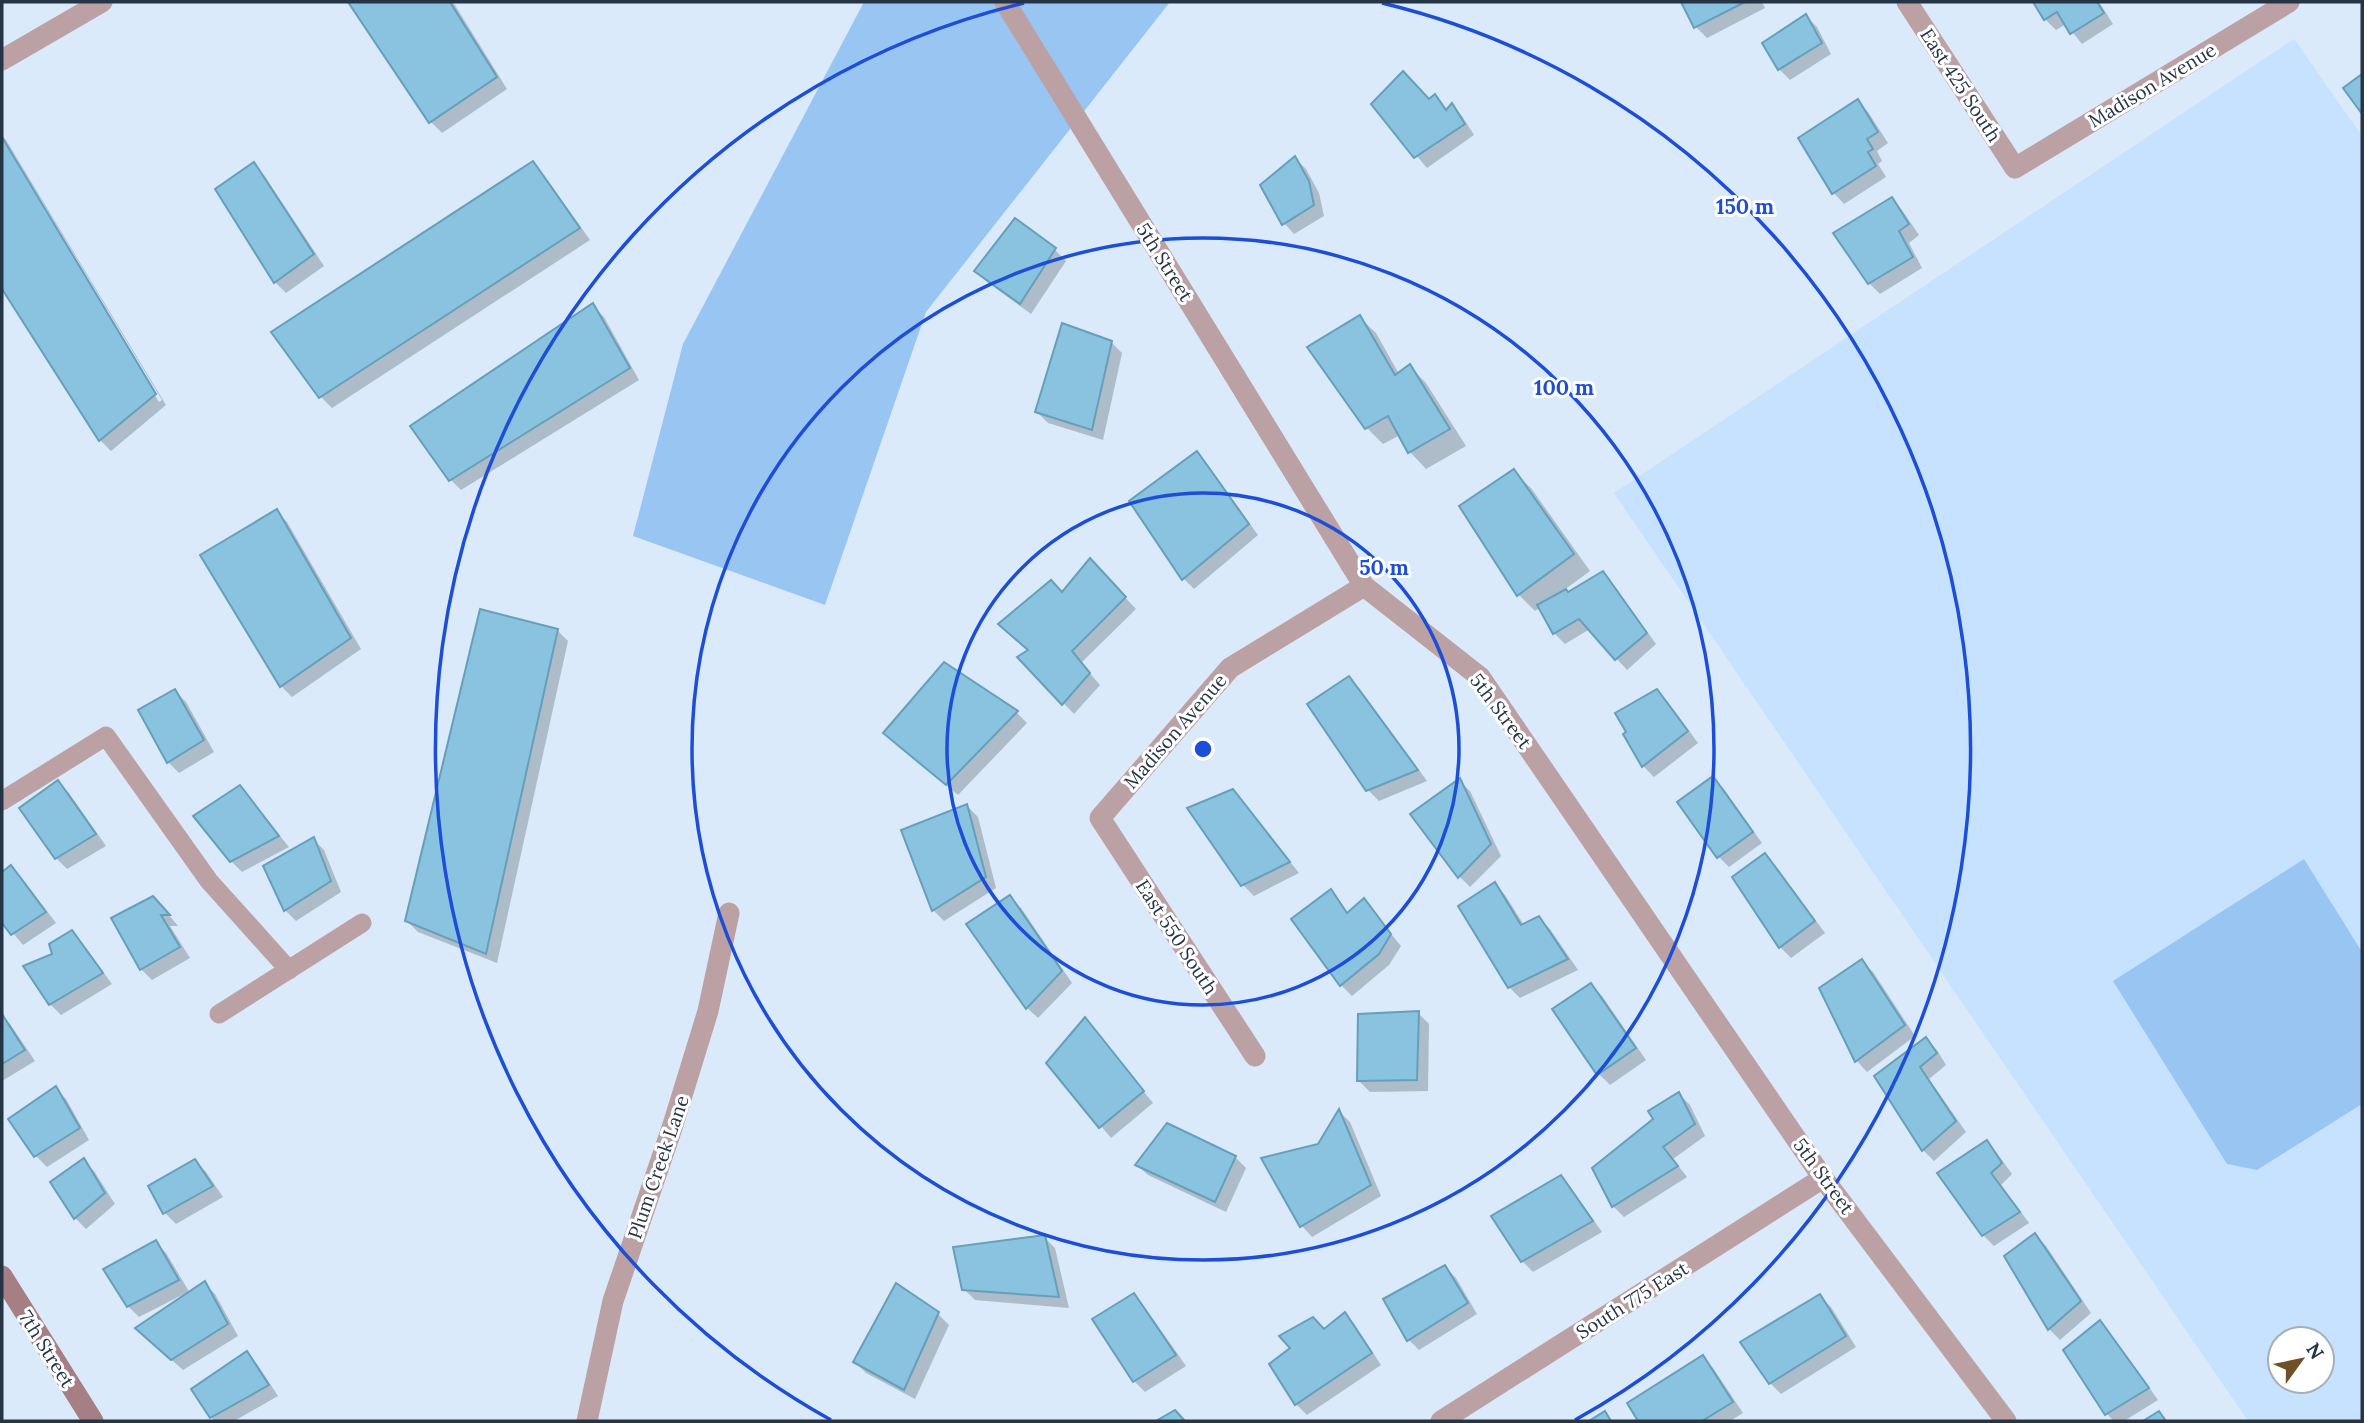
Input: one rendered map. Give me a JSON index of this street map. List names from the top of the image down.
{
  "streets": {
    "street": [
      "East 425 South",
      "Madison Avenue",
      "5th Street",
      "East 550 South",
      "Plum Creek Lane",
      "South 775 East",
      "7th Street"
    ]
  },
  "crossings": [
    ["East 425 South", "Madison Avenue"],
    ["Madison Avenue", "5th Street"],
    ["Madison Avenue", "East 550 South"],
    ["5th Street", "South 775 East"]
  ],
  "north": "top right",
  "rings": ["150 m", "100 m", "50 m"]
}
